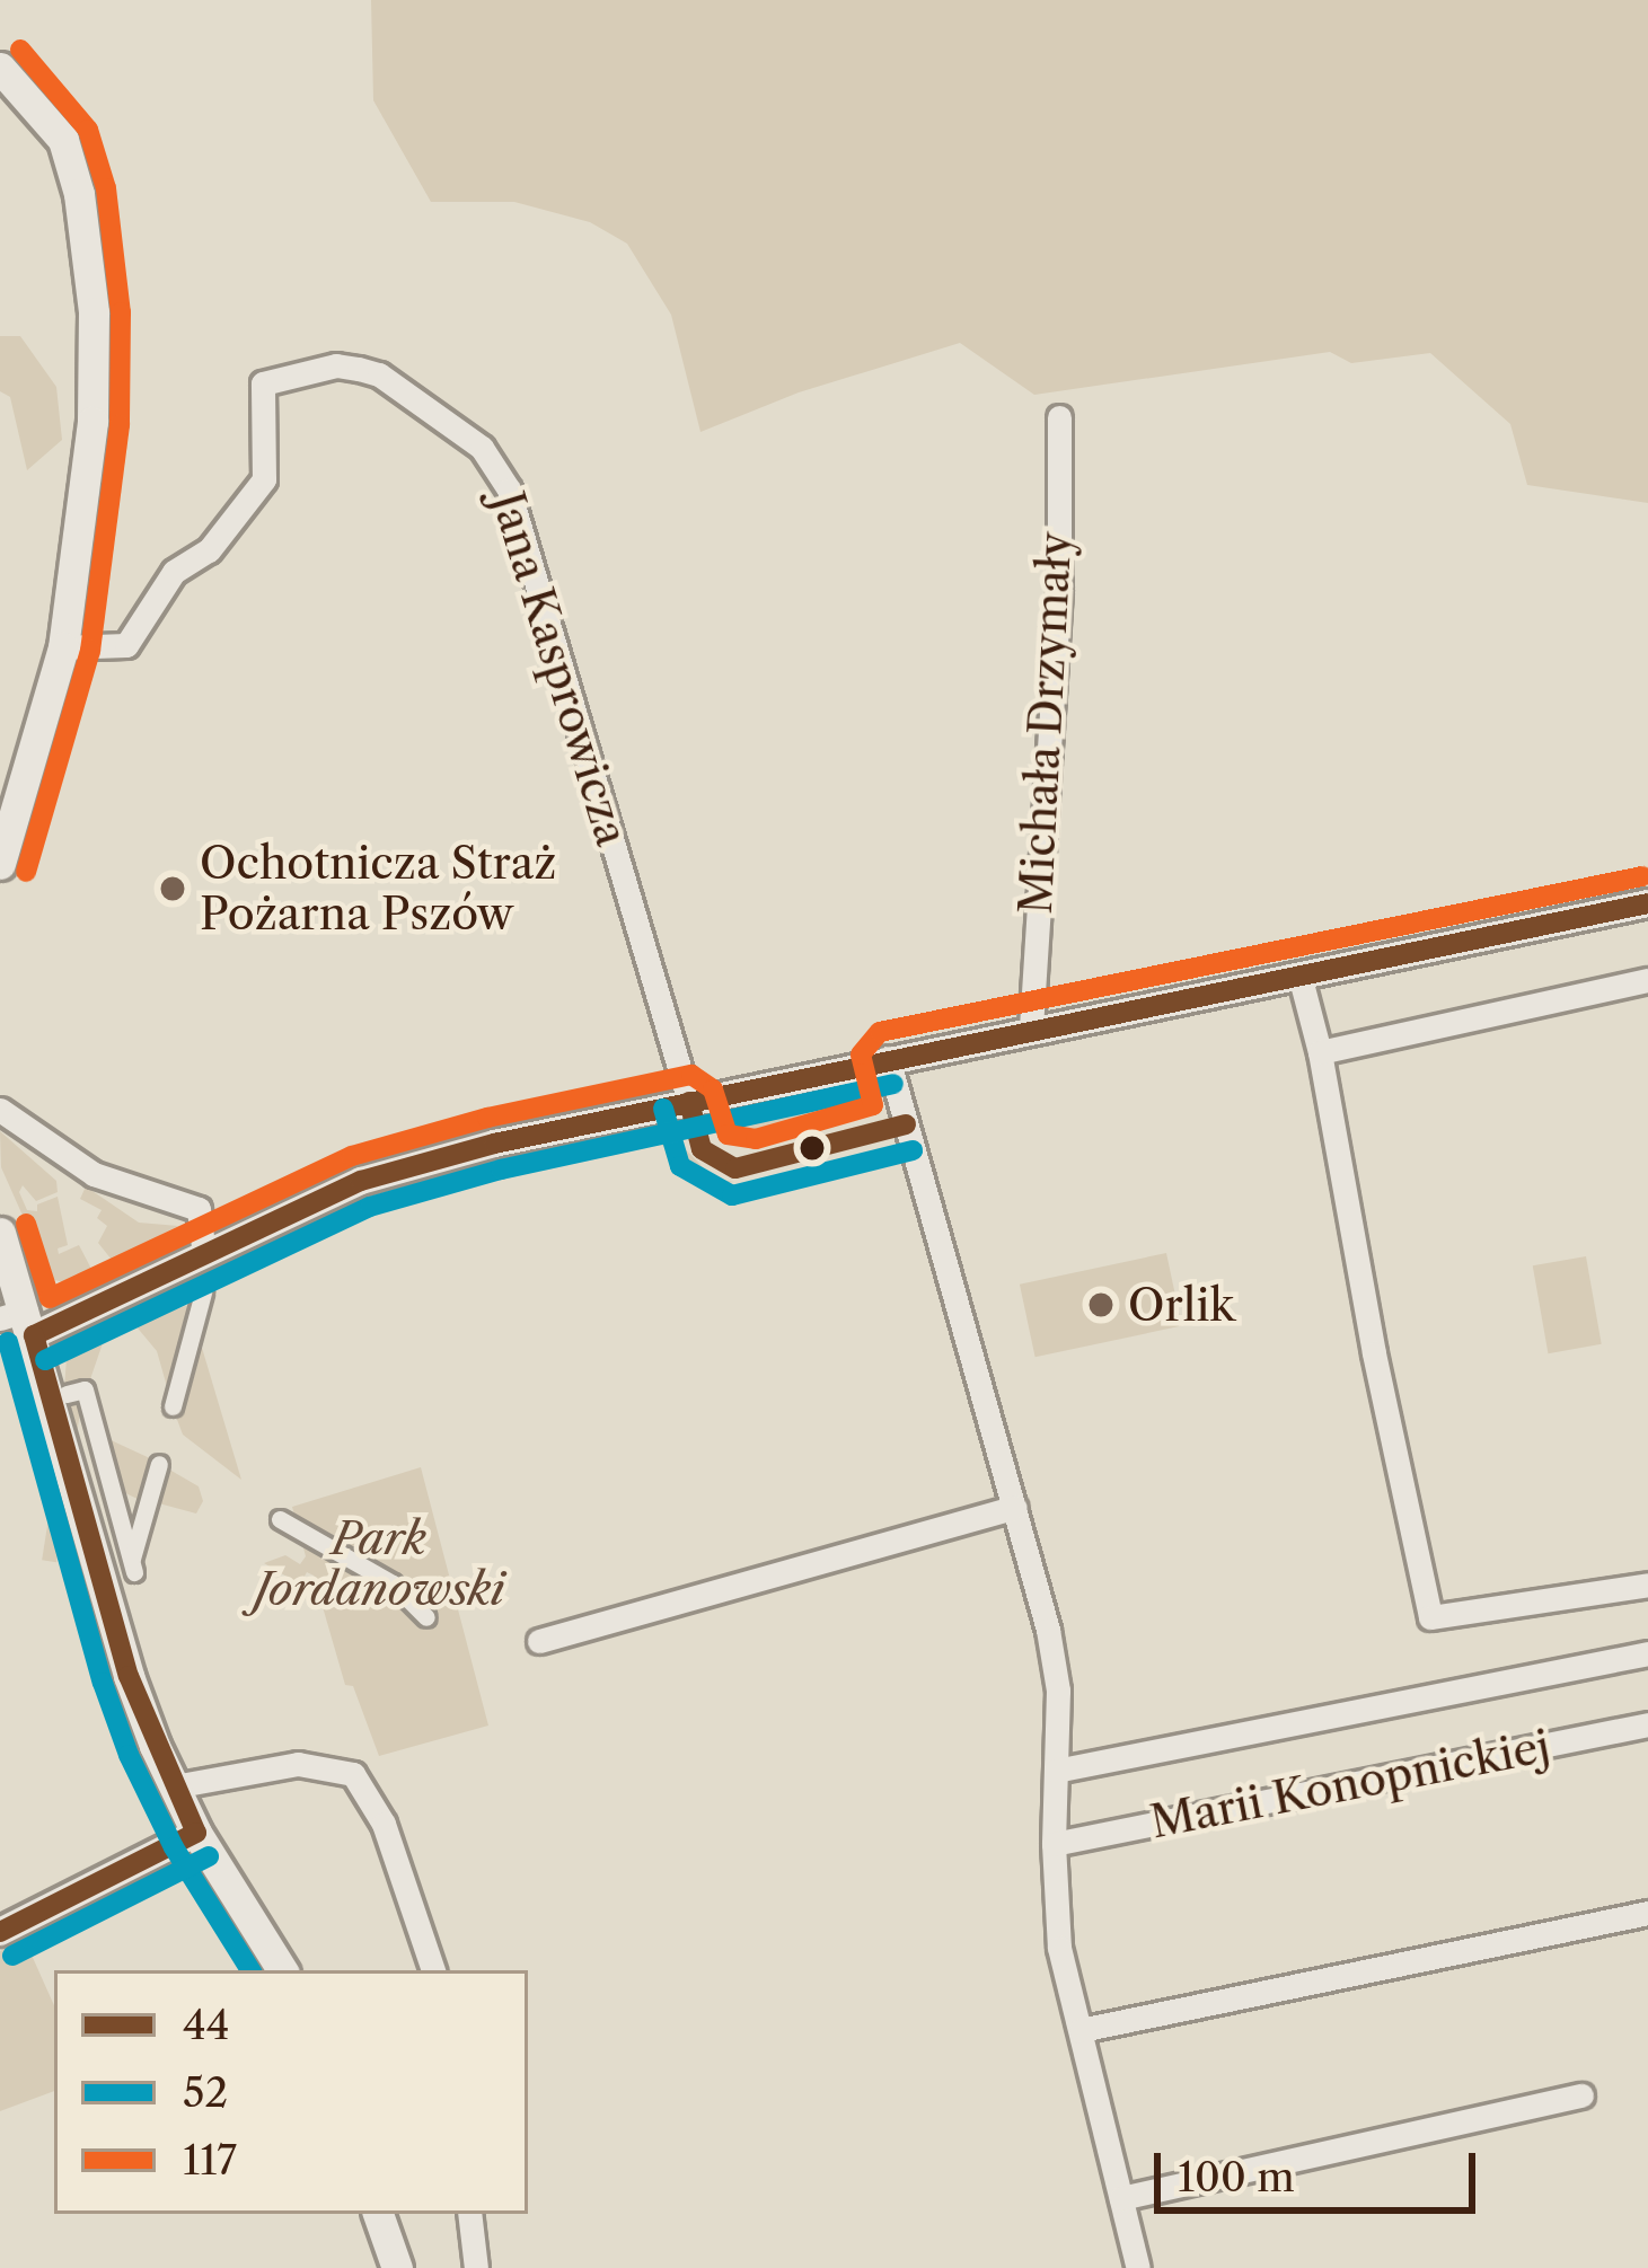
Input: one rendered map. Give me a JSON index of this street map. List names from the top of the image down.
{
  "streets": {
    "street": ["Jana Kasprowicza", "Michała Drzymały", "Marii Konopnickiej"]
  },
  "parks": ["Park Jordanowski"],
  "places": ["Ochotnicza Straż Pożarna Pszów", "Orlik"],
  "lines": ["transit line 117", "transit line 44", "transit line 52"],
  "legend": ["44", "52", "117"],
  "scale_bar": "100 m"
}
